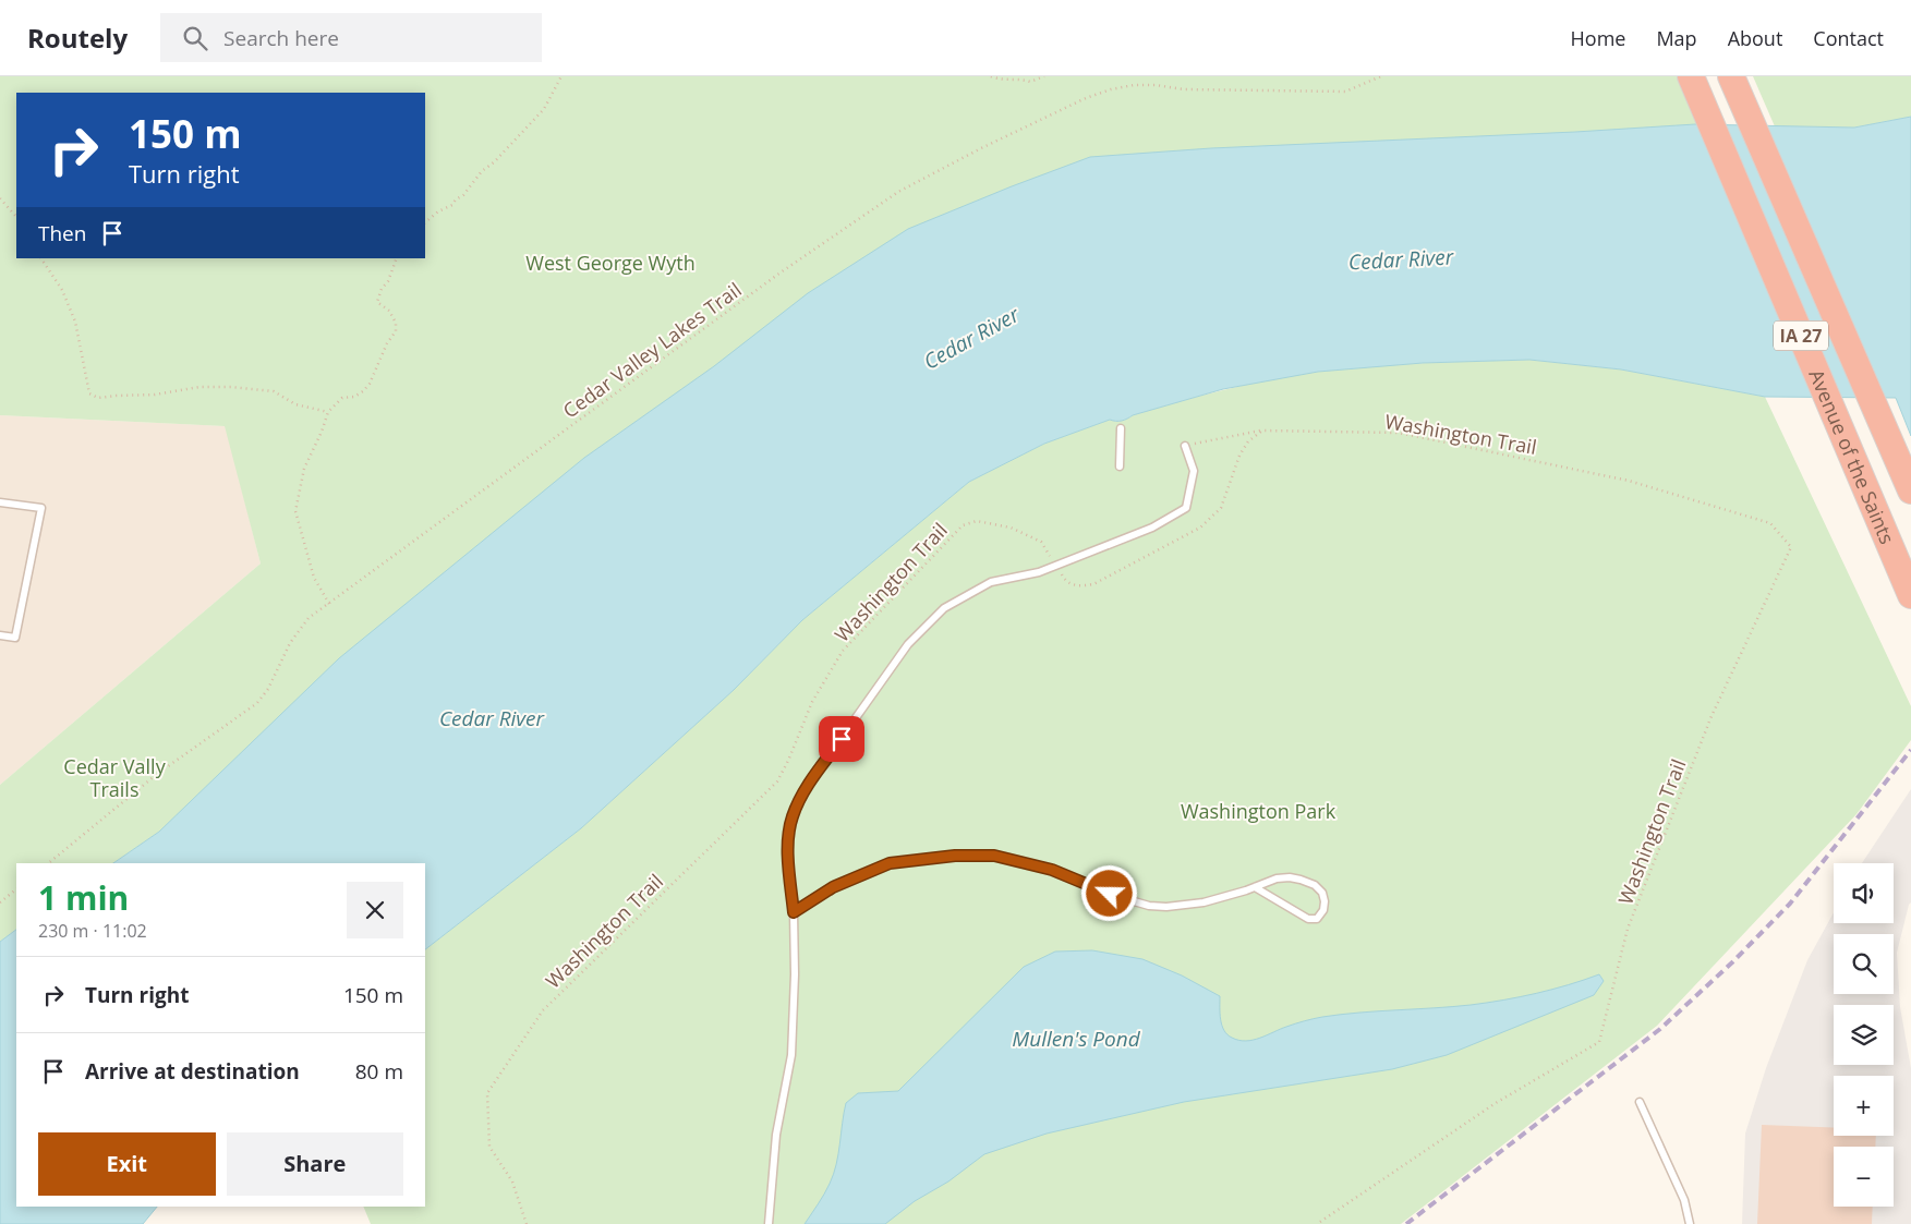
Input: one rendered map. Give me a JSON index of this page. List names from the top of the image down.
{
  "streets": {
    "highway": ["IA 27", "Avenue of the Saints"],
    "path": ["Cedar Valley Lakes Trail", "Washington Trail"]
  },
  "water": ["Cedar River", "Mullen's Pond"],
  "parks": ["West George Wyth", "Cedar Vally Trails", "Washington Park"],
  "page": {
    "header": "Routely",
    "search": "Search here",
    "nav": [
      "Home",
      "Map",
      "About",
      "Contact"
    ],
    "turn": ["150 m", "Turn right"],
    "then": "Then",
    "map_buttons": ["+", "−"],
    "heading": ["1 min", "230 m · 11:02"],
    "list": [
      {
        "name": "Turn right",
        "value": "150 m"
      },
      {
        "name": "Arrive at destination",
        "value": "80 m"
      }
    ],
    "buttons": ["Exit", "Share"]
  }
}
